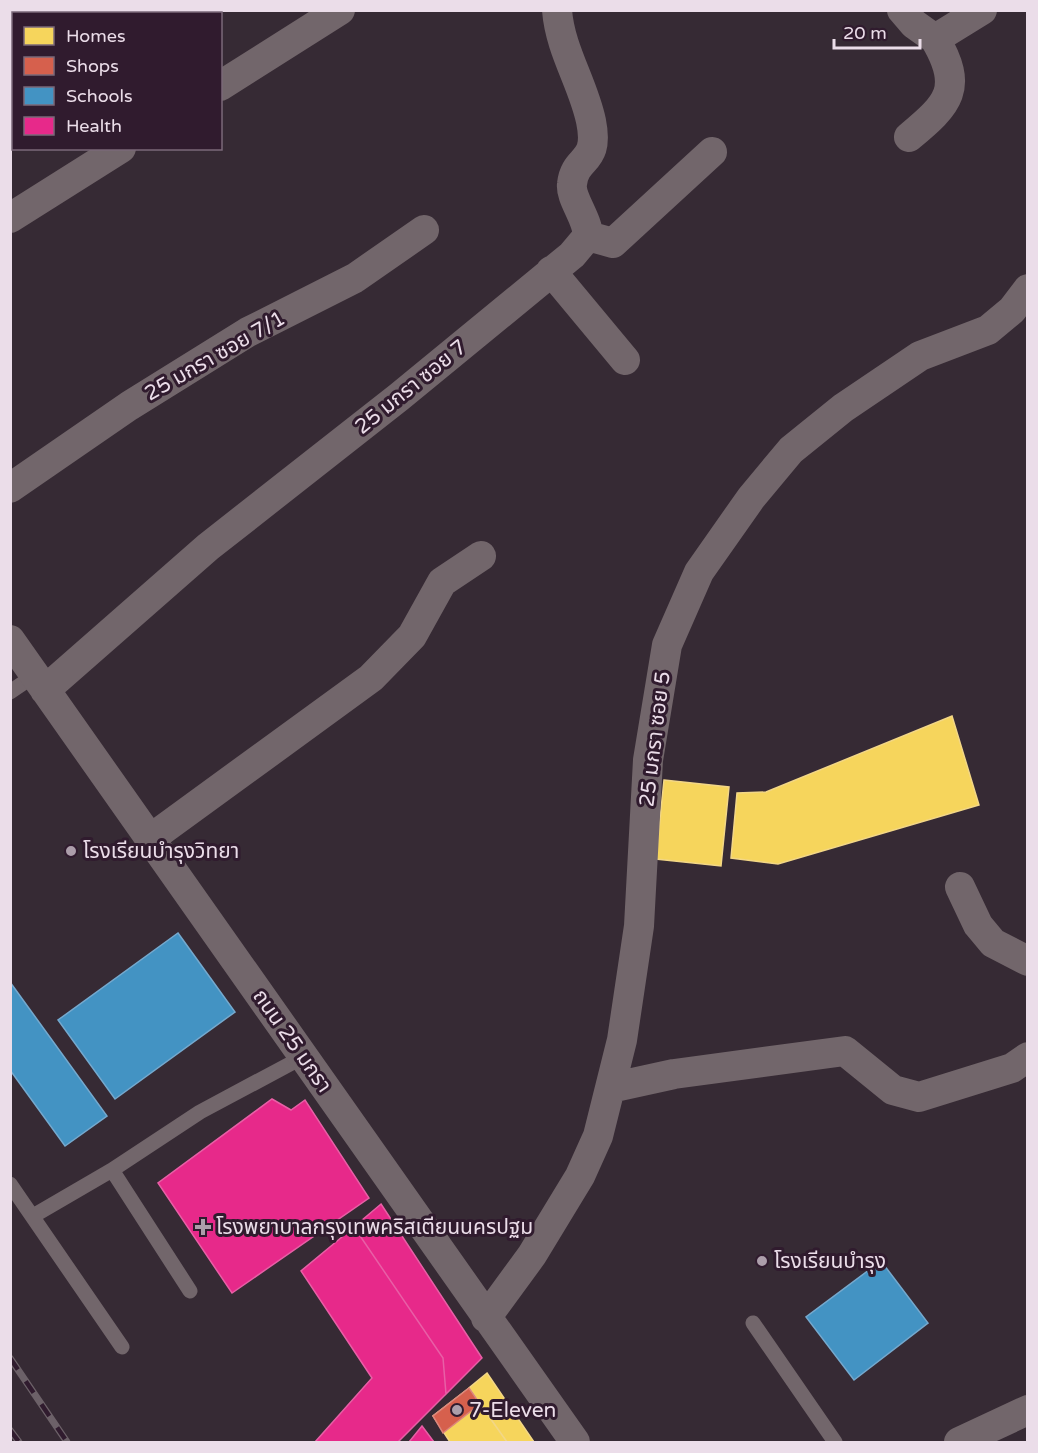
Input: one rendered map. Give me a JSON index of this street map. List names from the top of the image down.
{
  "streets": {
    "street": [
      "25 มกรา ซอย 7/1",
      "25 มกรา ซอย 7",
      "25 มกรา ซอย 5",
      "ถนน 25 มกรา"
    ]
  },
  "crossings": [
    ["25 มกรา ซอย 7", "ถนน 25 มกรา"],
    ["25 มกรา ซอย 5", "ถนน 25 มกรา"]
  ],
  "places": {
    "other": ["โรงเรียนบำรุงวิทยา", "โรงเรียนบำรุง", "7-Eleven"],
    "health": ["โรงพยาบาลกรุงเทพคริสเตียนนครปฐม"]
  },
  "legend": [
    "Homes",
    "Shops",
    "Schools",
    "Health"
  ],
  "scale_bar": "20 m"
}
